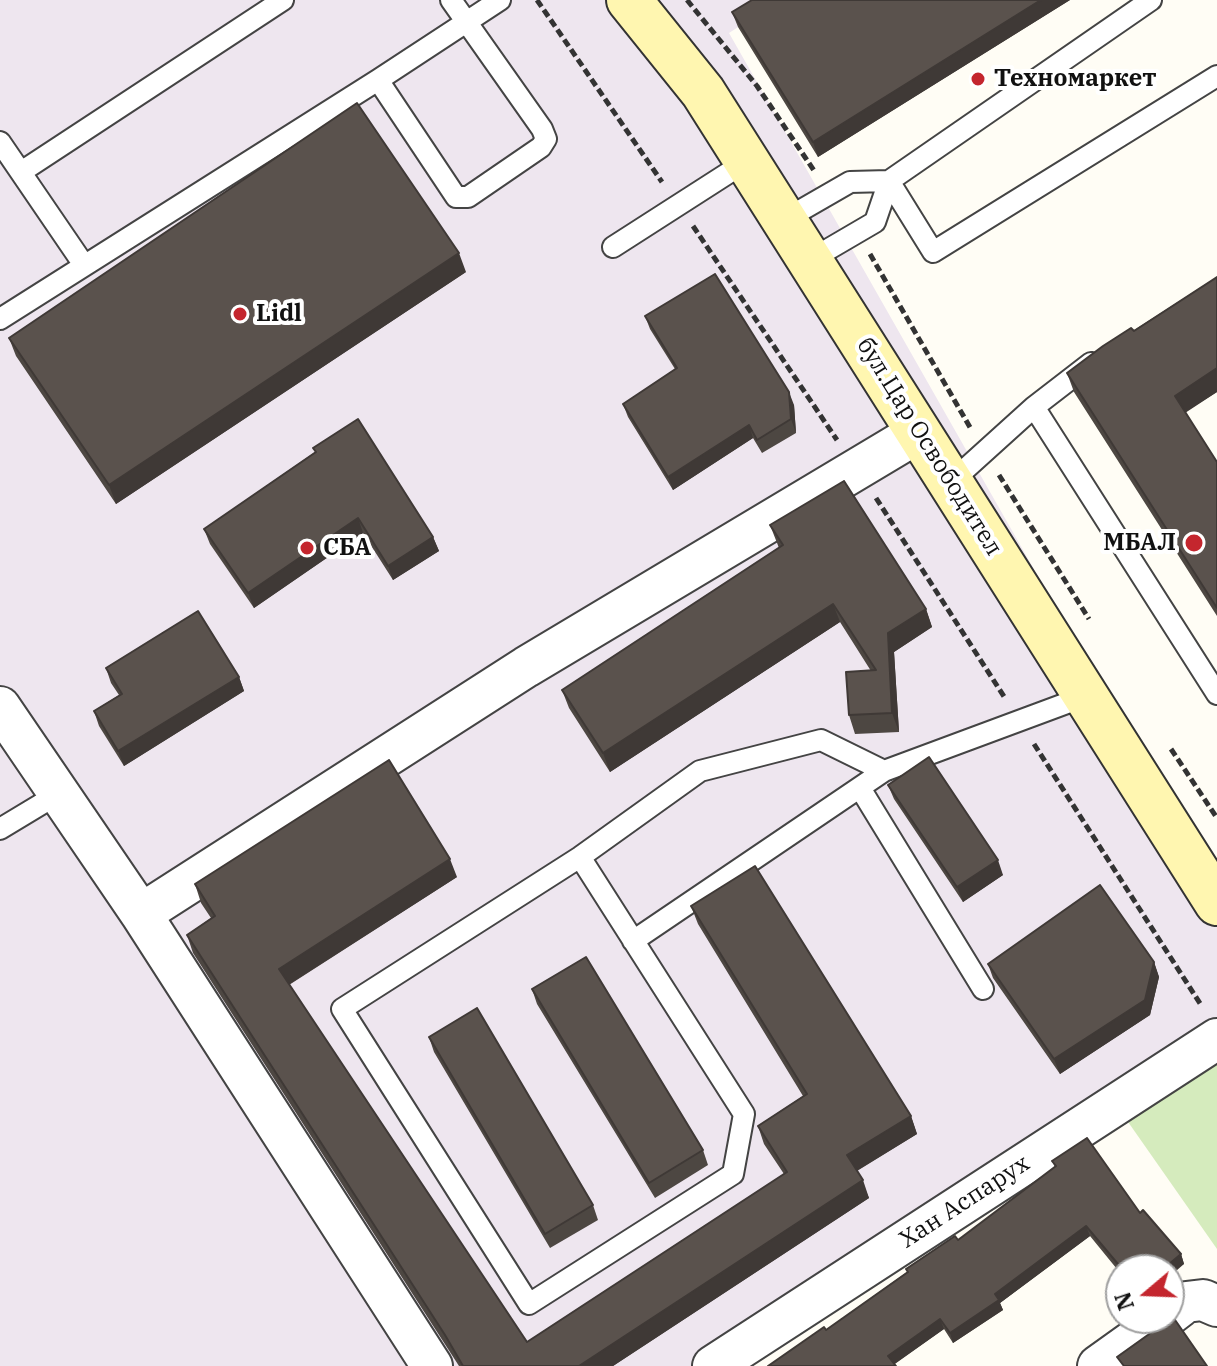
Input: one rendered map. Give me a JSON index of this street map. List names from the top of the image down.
{
  "streets": {
    "street": ["бул.Цар Освободител", "Хан Аспарух"]
  },
  "places": [
    "Техномаркет",
    "Lidl",
    "МБАЛ",
    "СБА"
  ],
  "north": "left"
}
